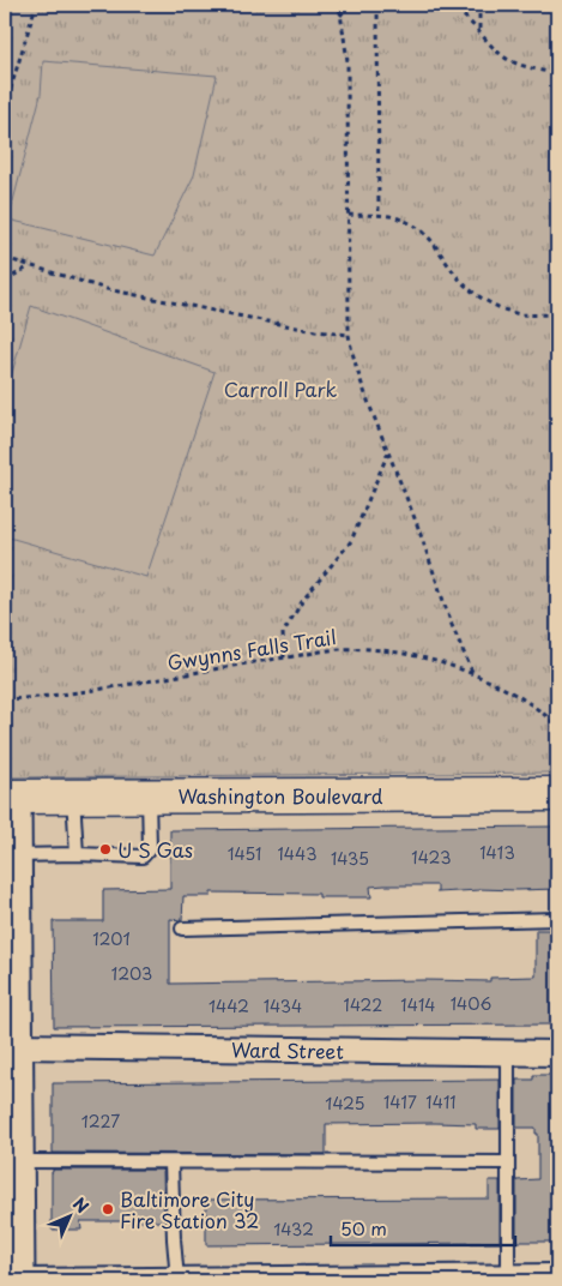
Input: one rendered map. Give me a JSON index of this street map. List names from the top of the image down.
{
  "streets": {
    "main road": ["Washington Boulevard"],
    "street": ["Ward Street"],
    "path": ["Gwynns Falls Trail"]
  },
  "parks": ["Carroll Park"],
  "places": ["U S Gas", "Baltimore City Fire Station 32"],
  "house_numbers": [
    "1413",
    "1451",
    "1443",
    "1423",
    "1435",
    "1201",
    "1203",
    "1406",
    "1422",
    "1414",
    "1442",
    "1434",
    "1417",
    "1411",
    "1425",
    "1227",
    "1432"
  ],
  "scale_bar": "50 m",
  "north": "top right"
}
